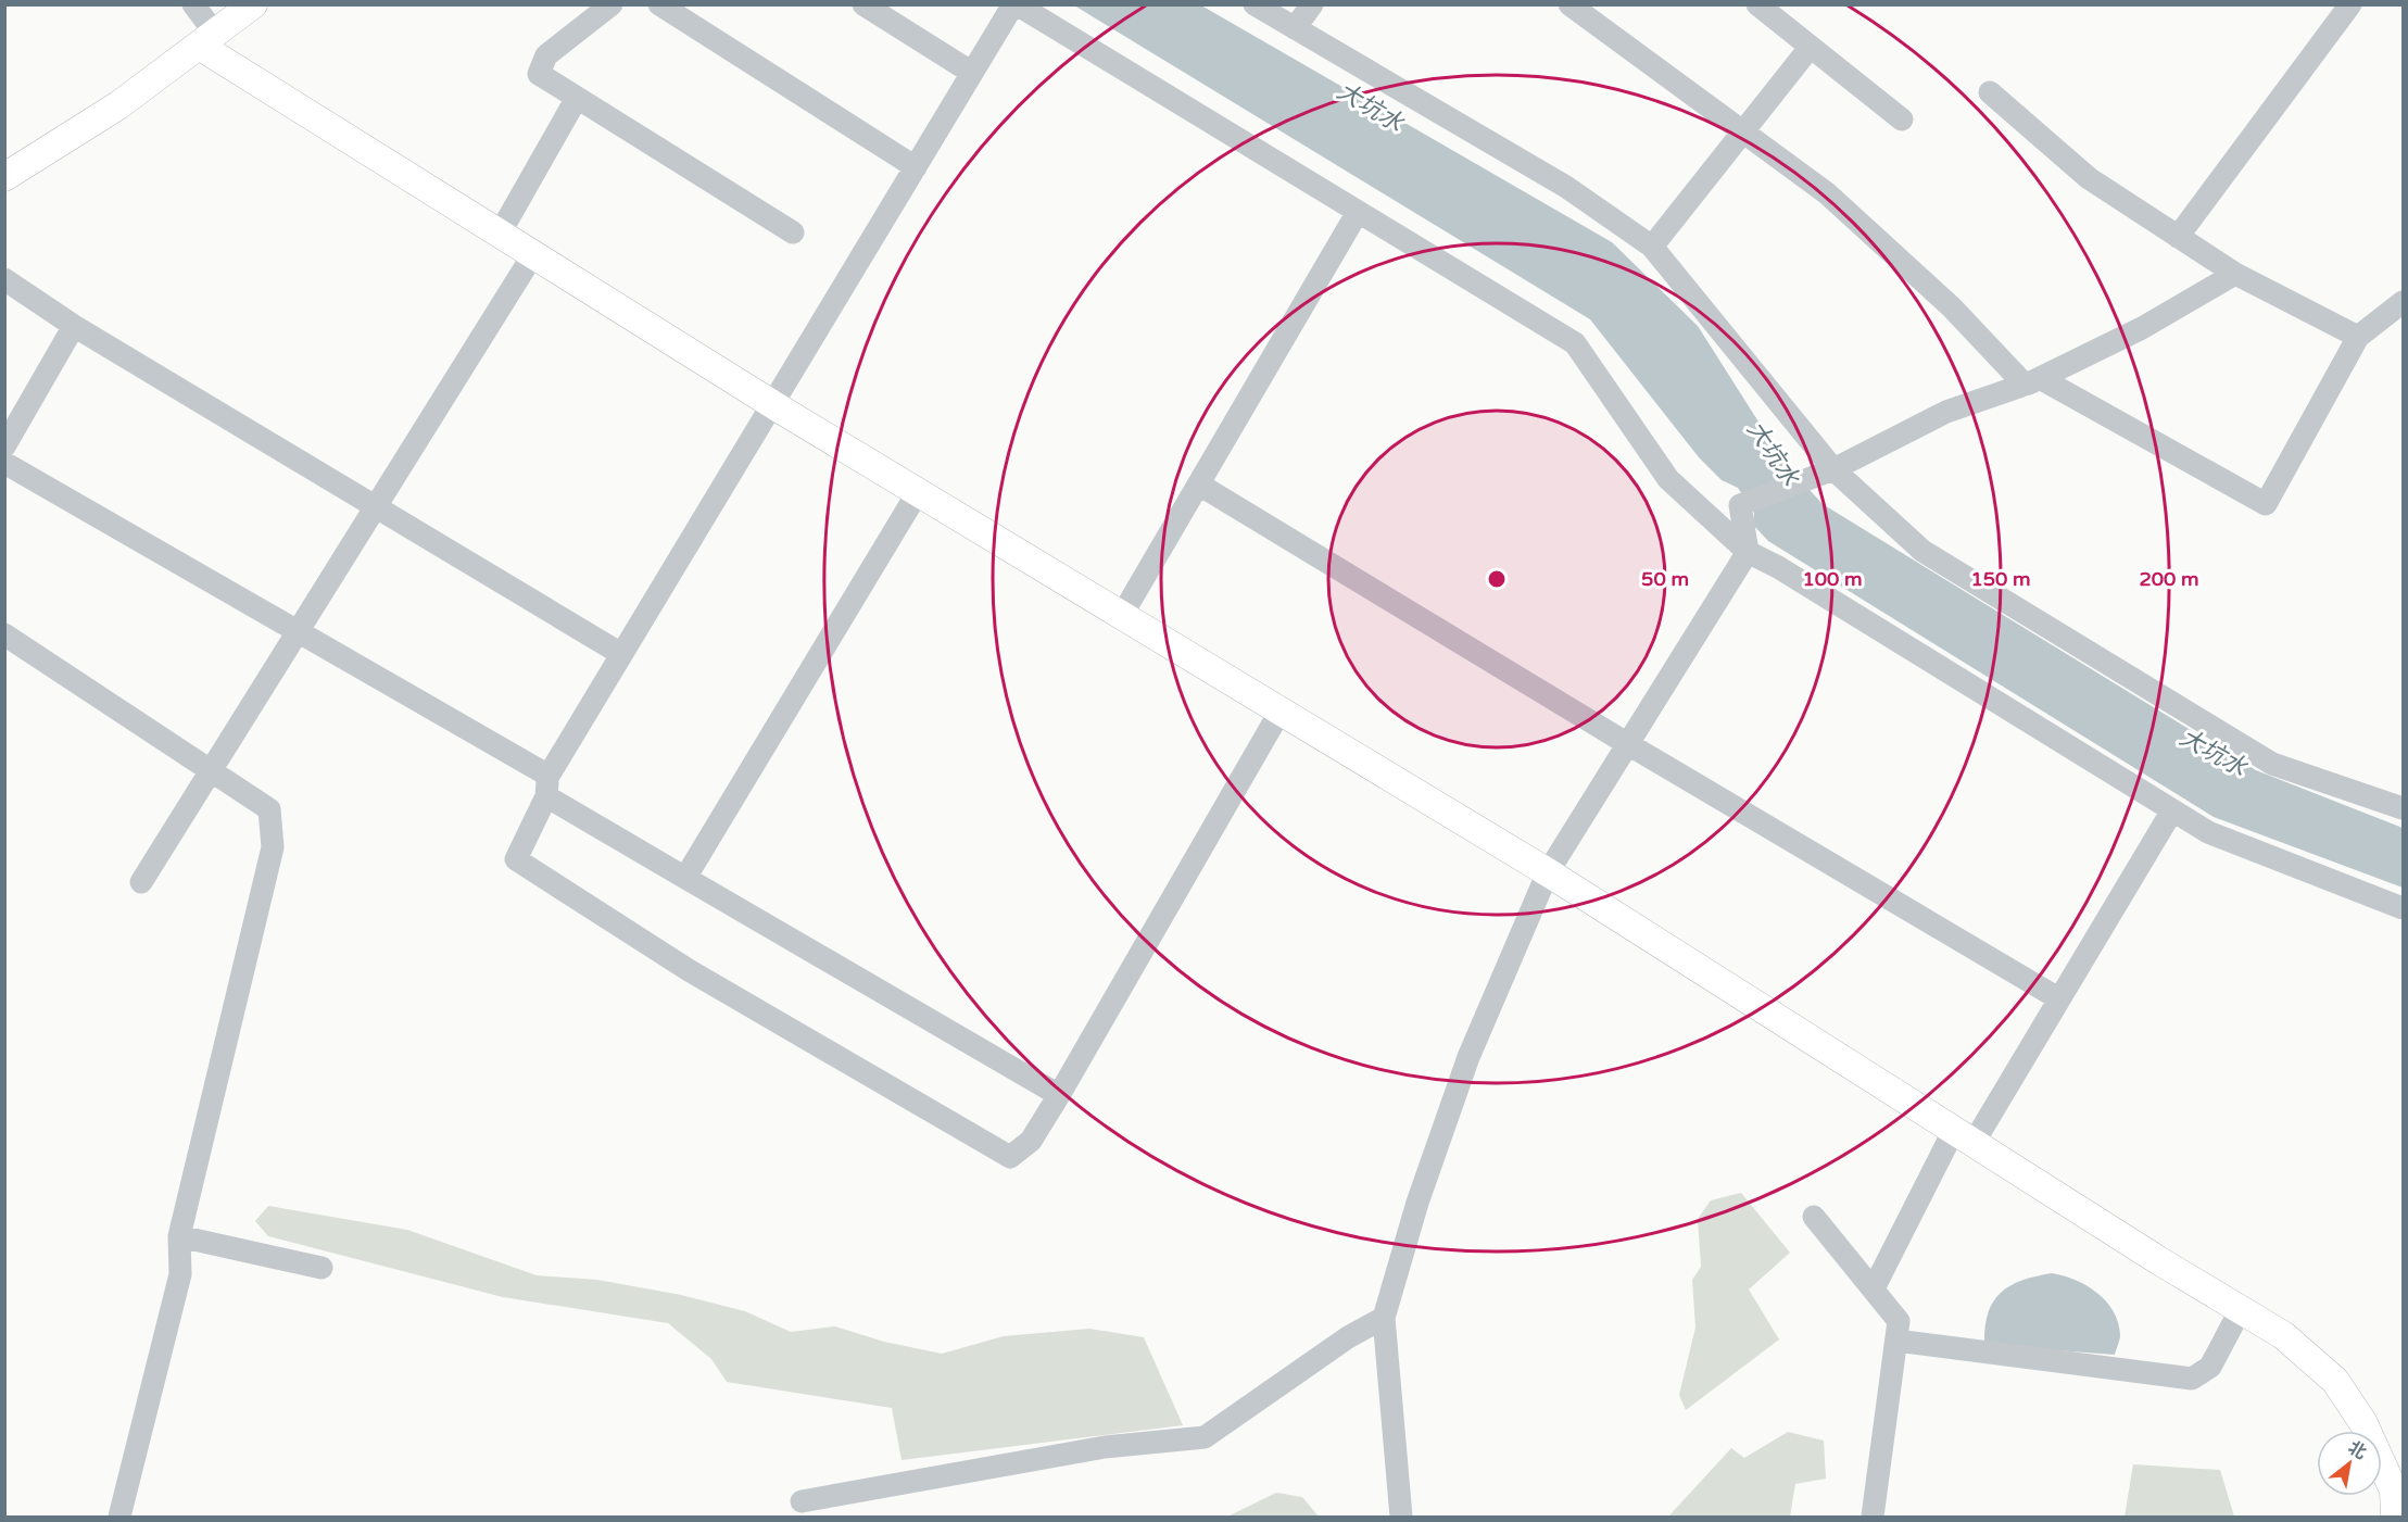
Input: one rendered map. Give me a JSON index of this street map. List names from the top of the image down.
{
  "water": ["大坑水"],
  "north": "top right",
  "rings": [
    "50 m",
    "100 m",
    "150 m",
    "200 m"
  ]
}
